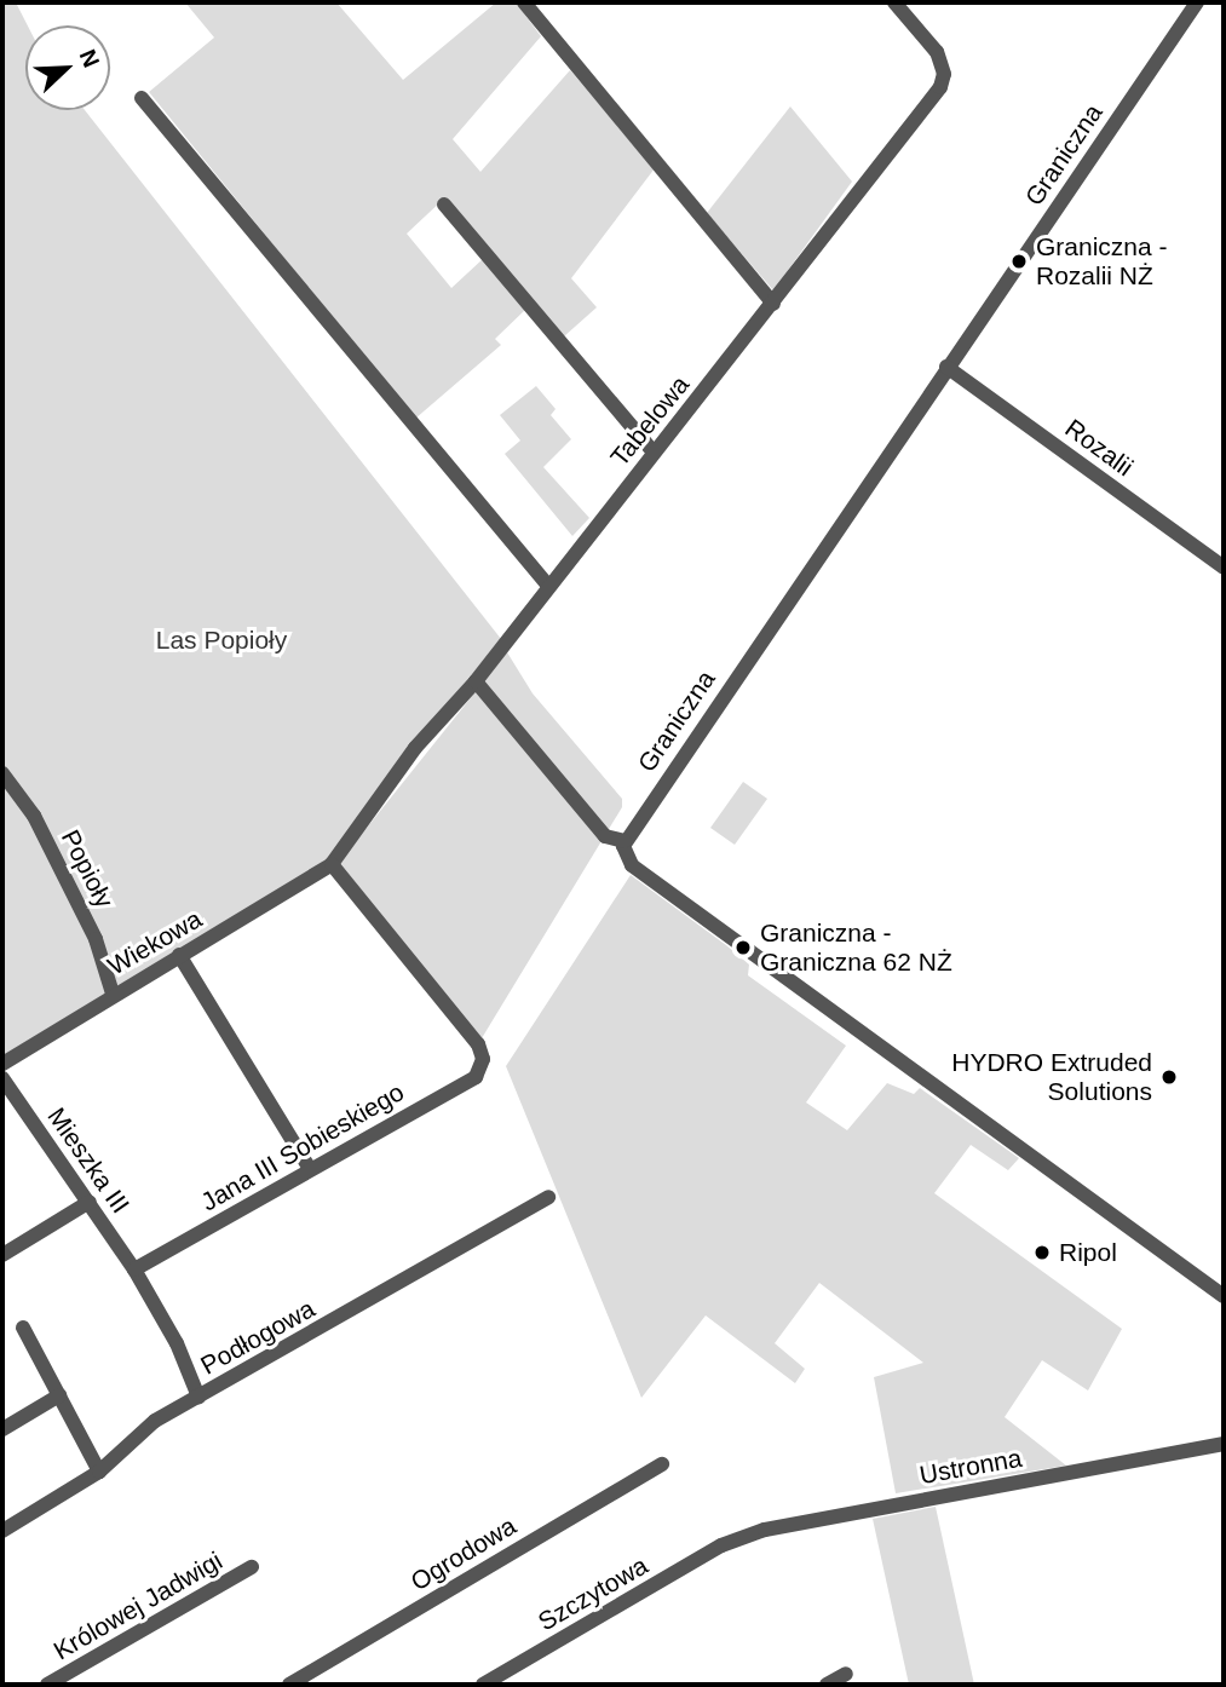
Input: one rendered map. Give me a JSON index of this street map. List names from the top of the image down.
{
  "streets": {
    "street": [
      "Graniczna",
      "Tabelowa",
      "Rozalii",
      "Popioły",
      "Wiekowa",
      "Jana III Sobieskiego",
      "Mieszka III",
      "Podłogowa",
      "Ustronna",
      "Ogrodowa",
      "Szczytowa",
      "Królowej Jadwigi"
    ]
  },
  "crossings": [
    ["Graniczna", "Rozalii"],
    ["Tabelowa", "Wiekowa"],
    ["Tabelowa", "Jana III Sobieskiego"],
    ["Popioły", "Wiekowa"],
    ["Wiekowa", "Jana III Sobieskiego"],
    ["Jana III Sobieskiego", "Mieszka III"],
    ["Mieszka III", "Podłogowa"],
    ["Ustronna", "Szczytowa"]
  ],
  "parks": ["Las Popioły"],
  "places": [
    "Graniczna - Rozalii NŻ",
    "Graniczna - Graniczna 62 NŻ",
    "HYDRO Extruded Solutions",
    "Ripol"
  ],
  "north": "top right"
}
